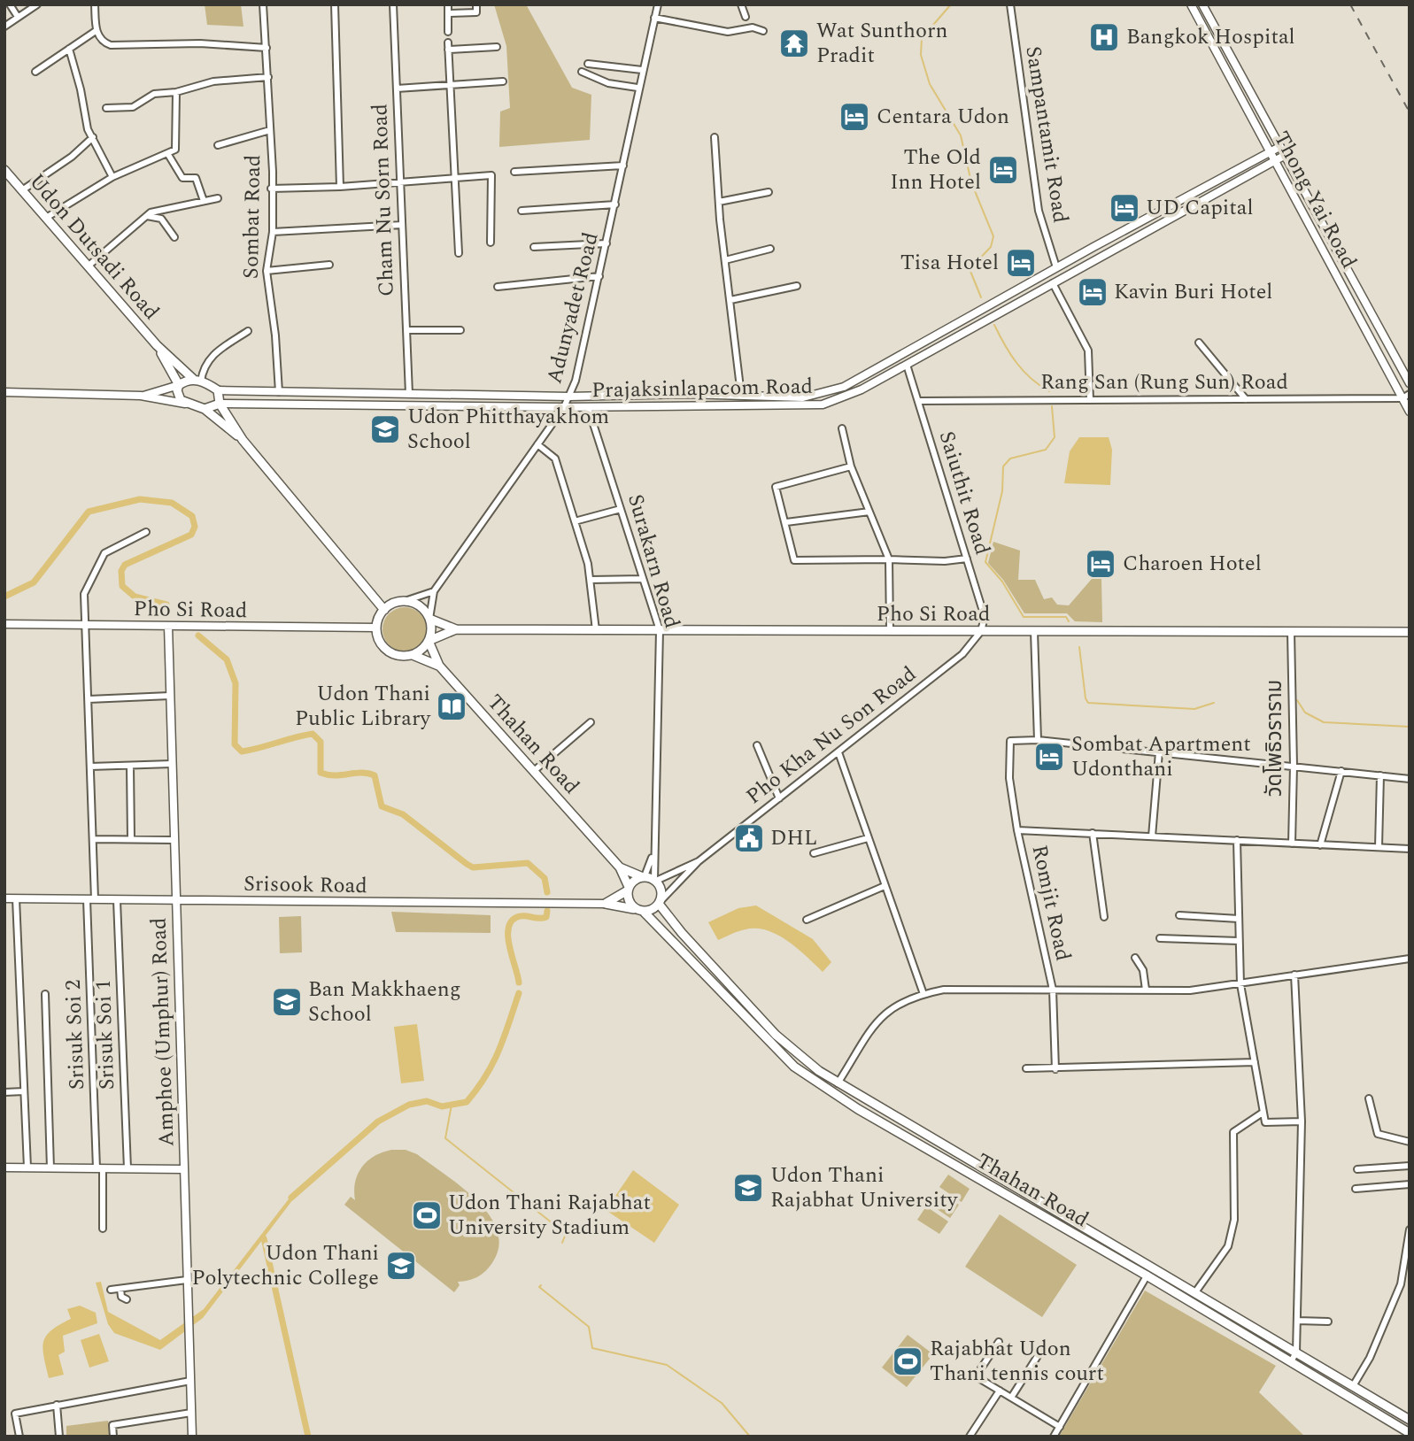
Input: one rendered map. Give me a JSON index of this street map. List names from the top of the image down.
{
  "streets": {
    "main road": ["Udon Dutsadi Road", "Pho Si Road", "Thahan Road"],
    "street": [
      "Sampantamit Road",
      "Cham Nu Sorn Road",
      "Thong Yai Road",
      "Sombat Road",
      "Adunyadet Road",
      "Rang San (Rung Sun) Road",
      "Prajaksinlapacom Road",
      "Saiuthit Road",
      "Surakarn Road",
      "Pho Kha Nu Son Road",
      "วัดโพธิวราราม",
      "Srisook Road",
      "Romjit Road",
      "Amphoe (Umphur) Road",
      "Srisuk Soi 2",
      "Srisuk Soi 1"
    ]
  },
  "crossings": [
    ["Sampantamit Road", "Prajaksinlapacom Road"],
    ["Cham Nu Sorn Road", "Prajaksinlapacom Road"],
    ["Thong Yai Road", "Rang San (Rung Sun) Road"],
    ["Thong Yai Road", "Prajaksinlapacom Road"],
    ["Sombat Road", "Prajaksinlapacom Road"],
    ["Udon Dutsadi Road", "Prajaksinlapacom Road"],
    ["Adunyadet Road", "Prajaksinlapacom Road"],
    ["Adunyadet Road", "Pho Si Road"],
    ["Adunyadet Road", "Thahan Road"],
    ["Rang San (Rung Sun) Road", "Saiuthit Road"],
    ["Prajaksinlapacom Road", "Saiuthit Road"],
    ["Prajaksinlapacom Road", "Surakarn Road"],
    ["Saiuthit Road", "Pho Si Road"],
    ["Saiuthit Road", "Pho Kha Nu Son Road"],
    ["Surakarn Road", "Pho Si Road"],
    ["Surakarn Road", "Thahan Road"],
    ["Pho Si Road", "Pho Kha Nu Son Road"],
    ["Pho Si Road", "วัดโพธิวราราม"],
    ["Pho Si Road", "Thahan Road"],
    ["Pho Si Road", "Amphoe (Umphur) Road"],
    ["Pho Si Road", "Srisuk Soi 2"],
    ["Srisook Road", "Amphoe (Umphur) Road"],
    ["Srisook Road", "Srisuk Soi 2"],
    ["Srisook Road", "Srisuk Soi 1"]
  ],
  "places": {
    "hospital": ["Bangkok Hospital"],
    "temple": ["Wat Sunthorn Pradit"],
    "hotel": [
      "Centara Udon",
      "The Old Inn Hotel",
      "UD Capital",
      "Tisa Hotel",
      "Kavin Buri Hotel",
      "Charoen Hotel",
      "Sombat Apartment Udonthani"
    ],
    "school or university": [
      "Udon Phitthayakhom School",
      "Ban Makkhaeng School",
      "Udon Thani Rajabhat University",
      "Udon Thani Polytechnic College"
    ],
    "library": ["Udon Thani Public Library"],
    "public building": ["DHL"],
    "sports": ["Udon Thani Rajabhat University Stadium", "Rajabhat Udon Thani tennis court"]
  }
}
